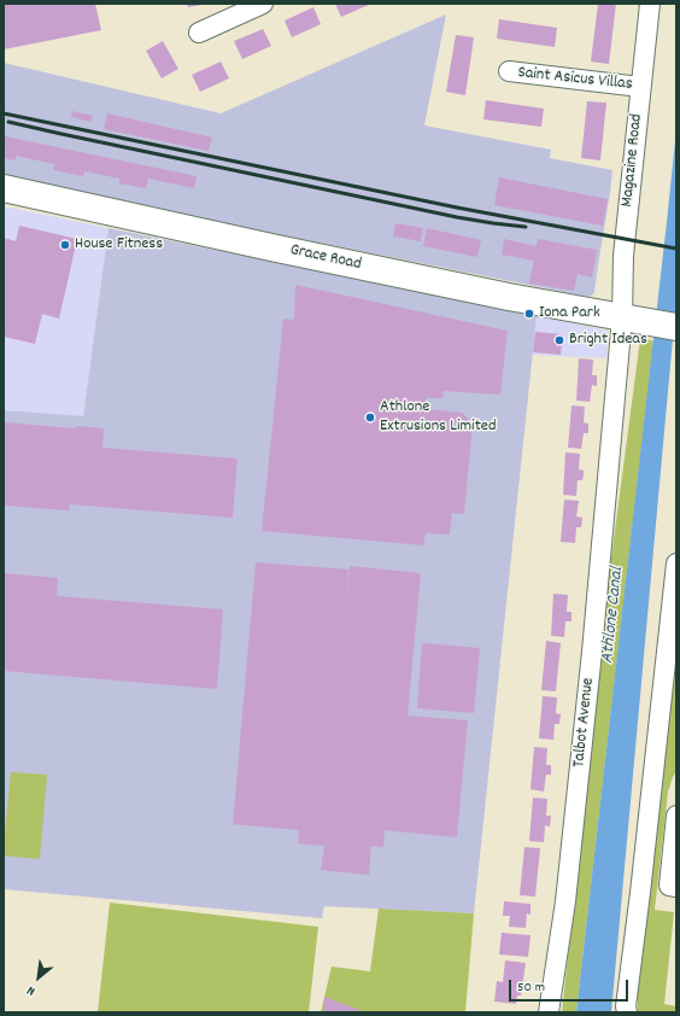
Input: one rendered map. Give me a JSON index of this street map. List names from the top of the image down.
{
  "streets": {
    "main road": ["Grace Road"],
    "street": ["Saint Asicus Villas", "Magazine Road", "Talbot Avenue"]
  },
  "crossings": [
    ["Saint Asicus Villas", "Magazine Road"],
    ["Magazine Road", "Grace Road"],
    ["Magazine Road", "Talbot Avenue"],
    ["Grace Road", "Talbot Avenue"]
  ],
  "water": ["Athlone Canal"],
  "places": [
    "House Fitness",
    "Iona Park",
    "Bright Ideas",
    "Athlone Extrusions Limited"
  ],
  "scale_bar": "50 m",
  "north": "bottom left"
}
